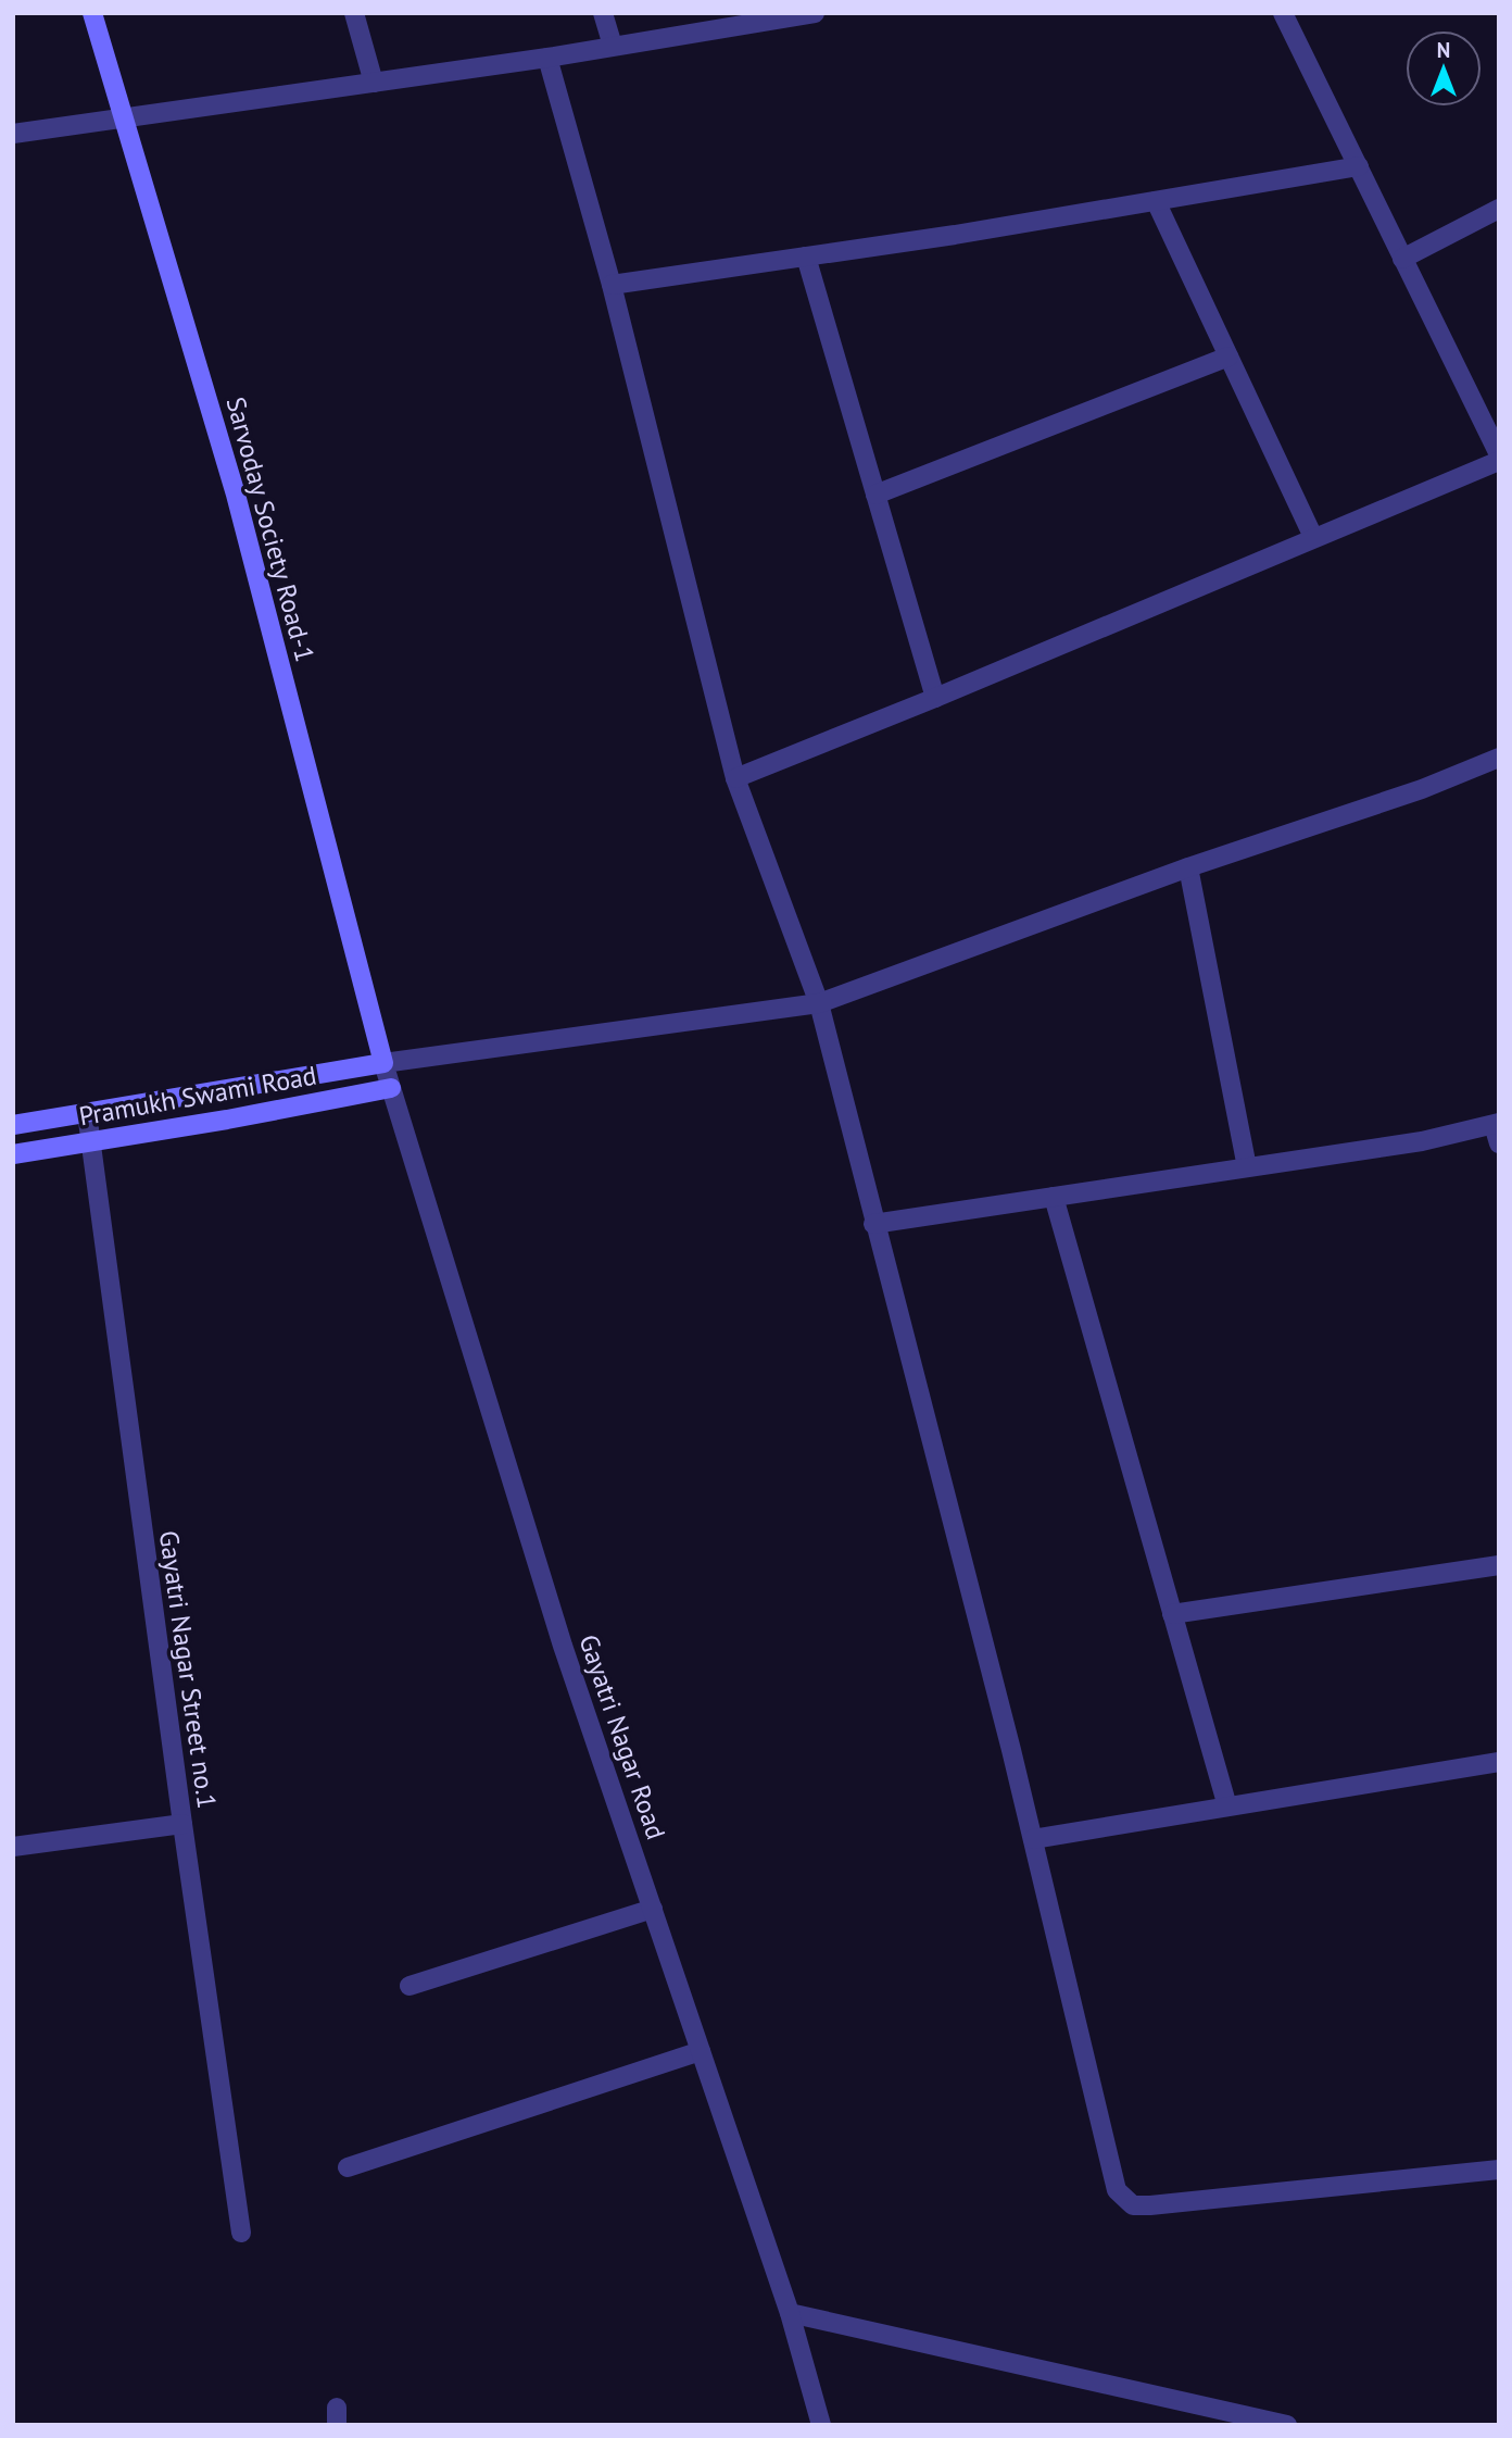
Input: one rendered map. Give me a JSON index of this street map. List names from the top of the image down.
{
  "streets": {
    "main road": ["Sarvoday Society Road-1", "Pramukh Swami Road"],
    "street": ["Gayatri Nagar Street no.1", "Gayatri Nagar Road"]
  },
  "crossings": [
    ["Sarvoday Society Road-1", "Pramukh Swami Road"],
    ["Sarvoday Society Road-1", "Gayatri Nagar Road"],
    ["Pramukh Swami Road", "Gayatri Nagar Street no.1"],
    ["Pramukh Swami Road", "Gayatri Nagar Road"]
  ],
  "north": "top"
}
